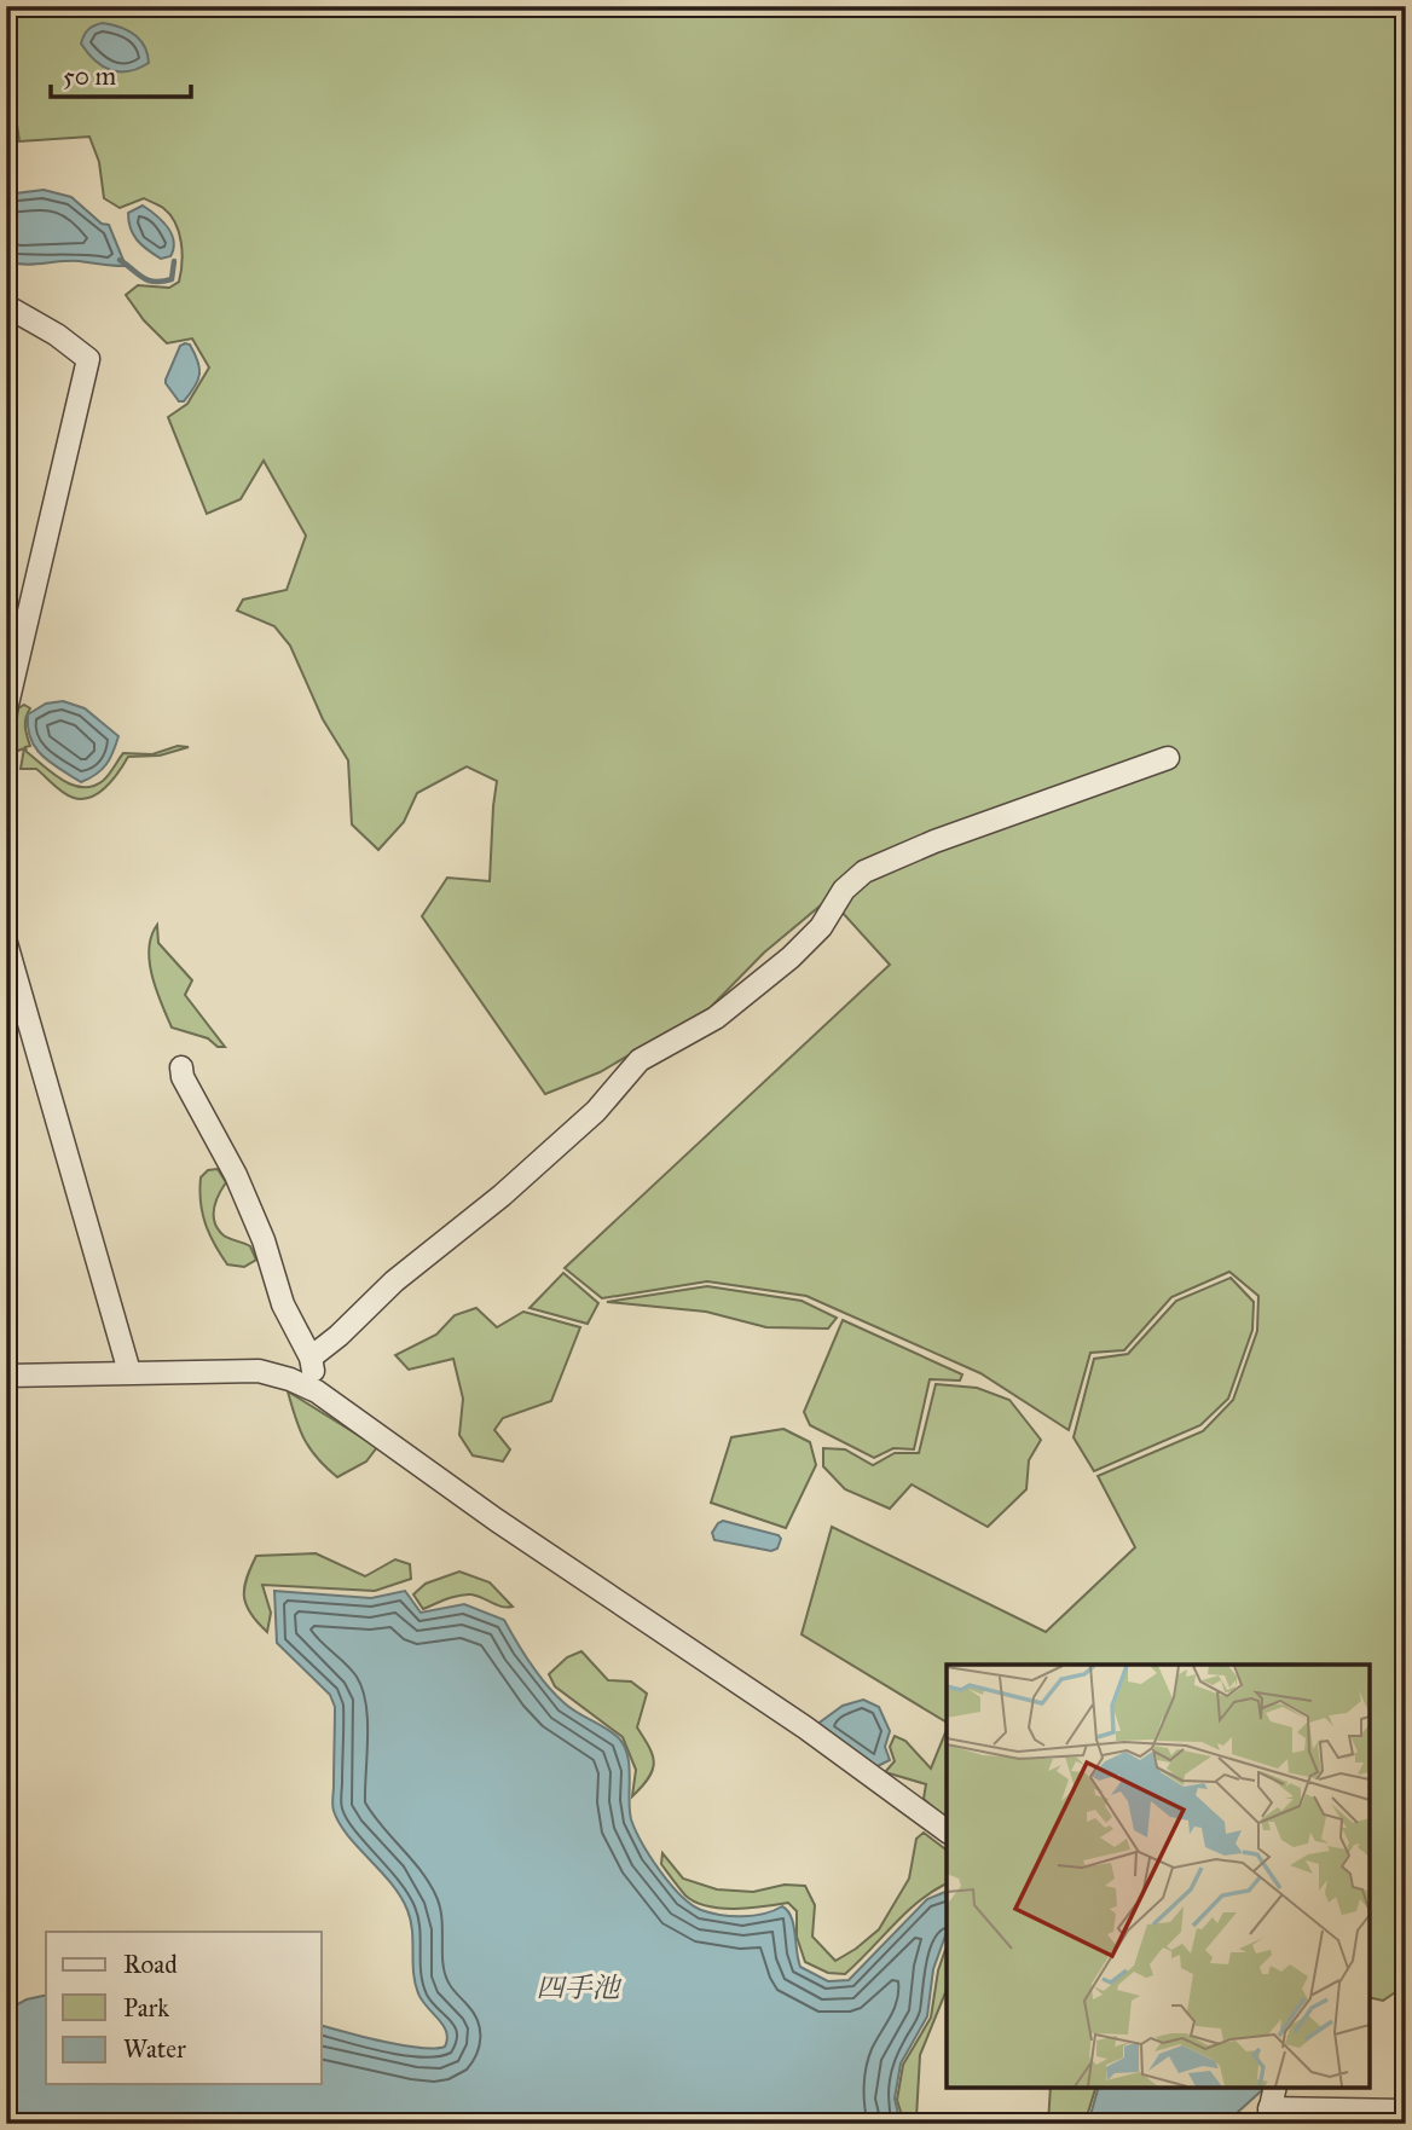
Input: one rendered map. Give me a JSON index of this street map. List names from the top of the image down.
{
  "water": ["四手池"],
  "legend": ["Road", "Park", "Water"],
  "scale_bar": "50 m"
}
